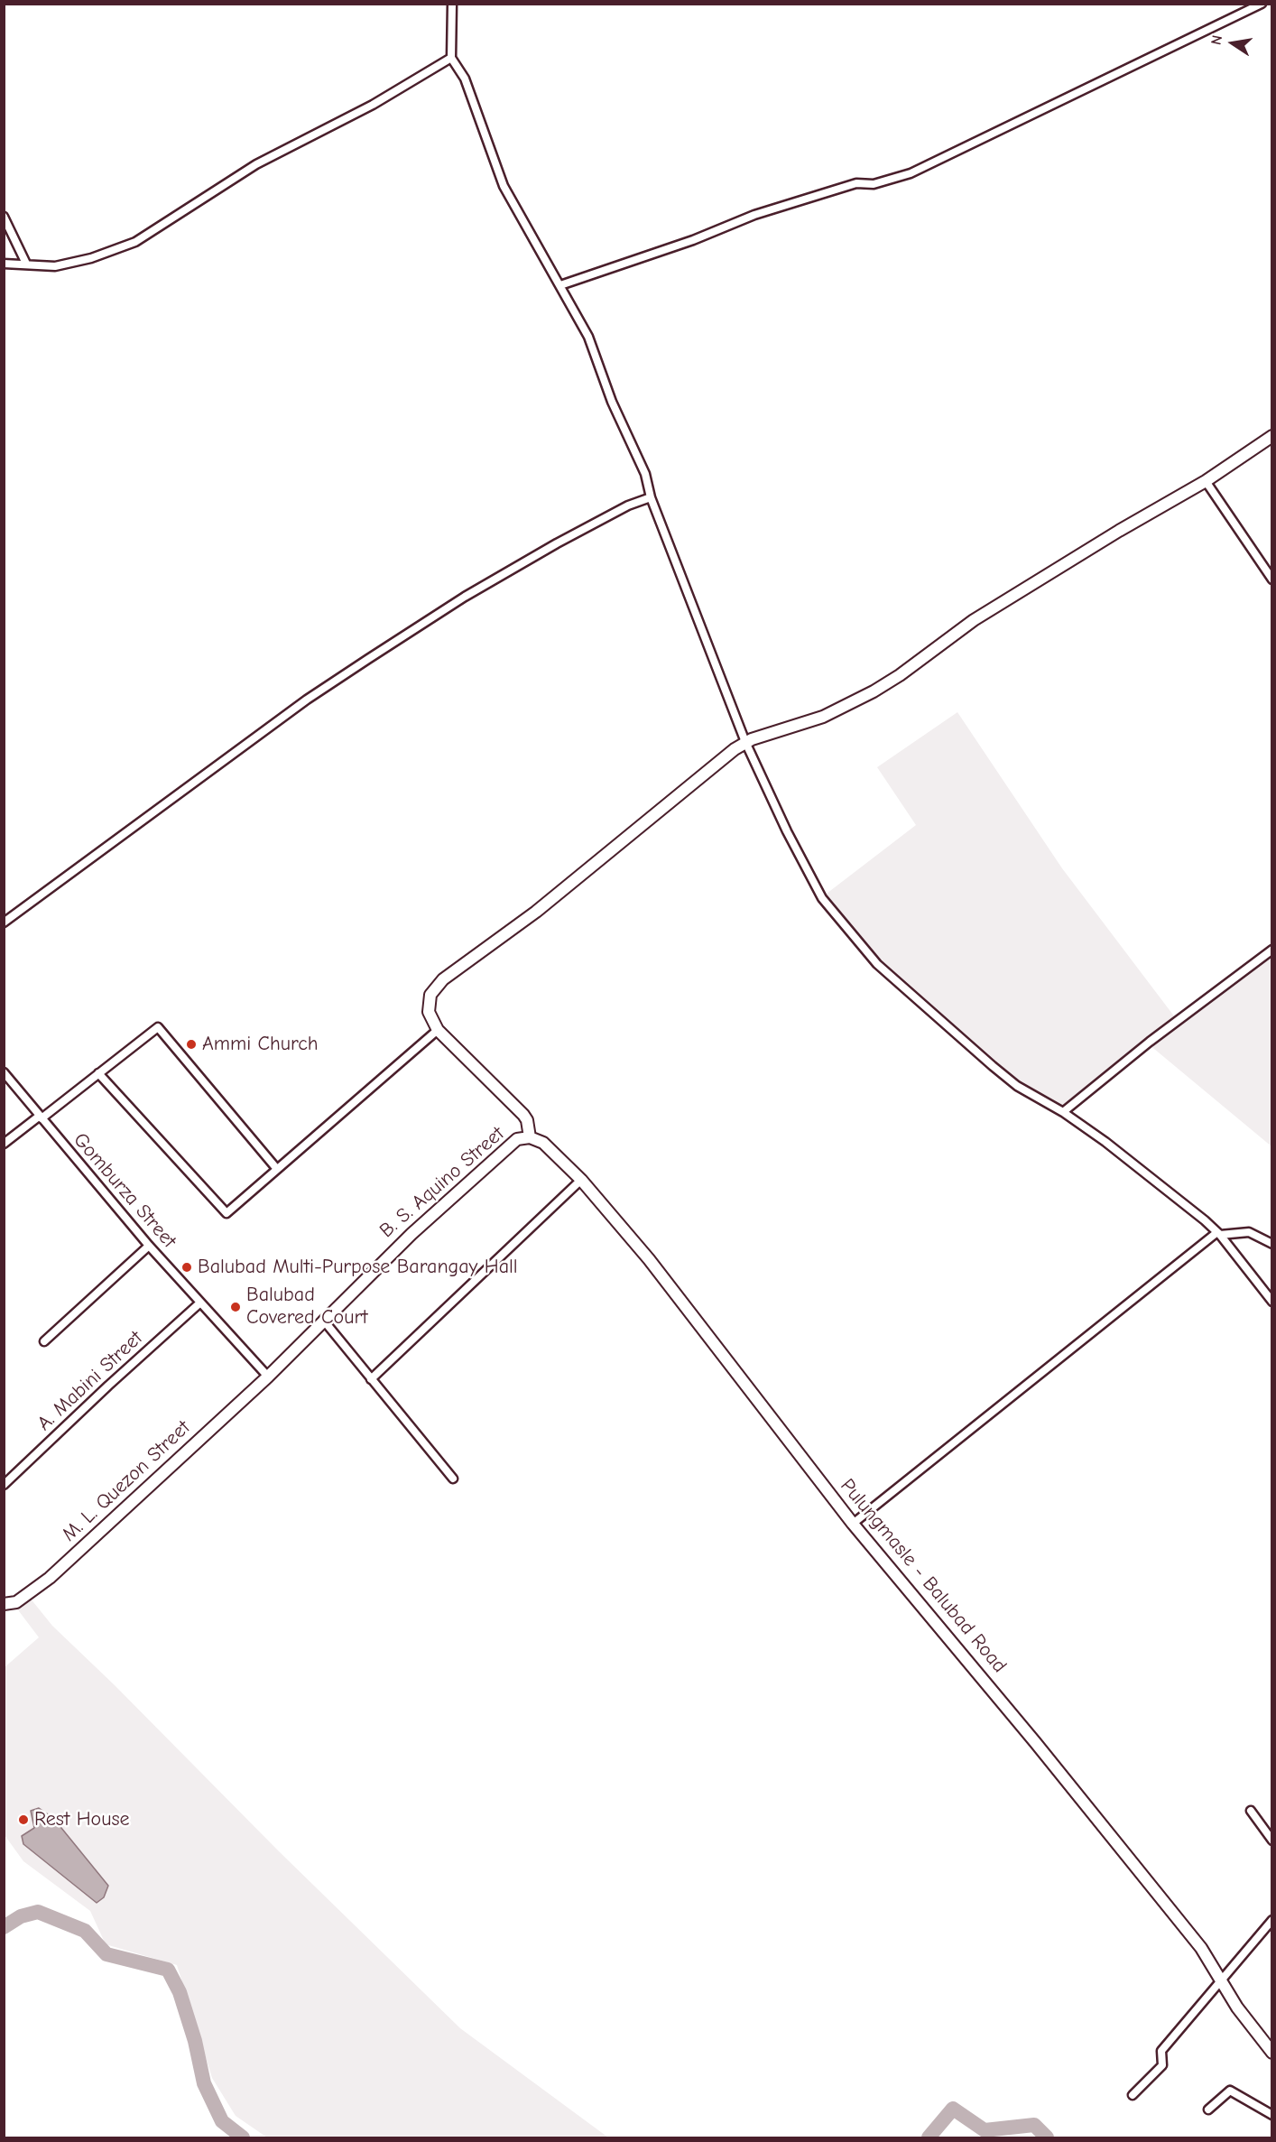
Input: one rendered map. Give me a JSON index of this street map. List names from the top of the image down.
{
  "streets": {
    "street": [
      "B. S. Aquino Street",
      "Gomburza Street",
      "A. Mabini Street",
      "M. L. Quezon Street",
      "Pulungmasle - Balubad Road"
    ]
  },
  "crossings": [
    ["B. S. Aquino Street", "Gomburza Street"],
    ["B. S. Aquino Street", "M. L. Quezon Street"],
    ["B. S. Aquino Street", "Pulungmasle - Balubad Road"],
    ["Gomburza Street", "A. Mabini Street"],
    ["Gomburza Street", "M. L. Quezon Street"]
  ],
  "places": [
    "Ammi Church",
    "Balubad Multi-Purpose Barangay Hall",
    "Balubad Covered Court",
    "Rest House"
  ],
  "north": "left"
}
